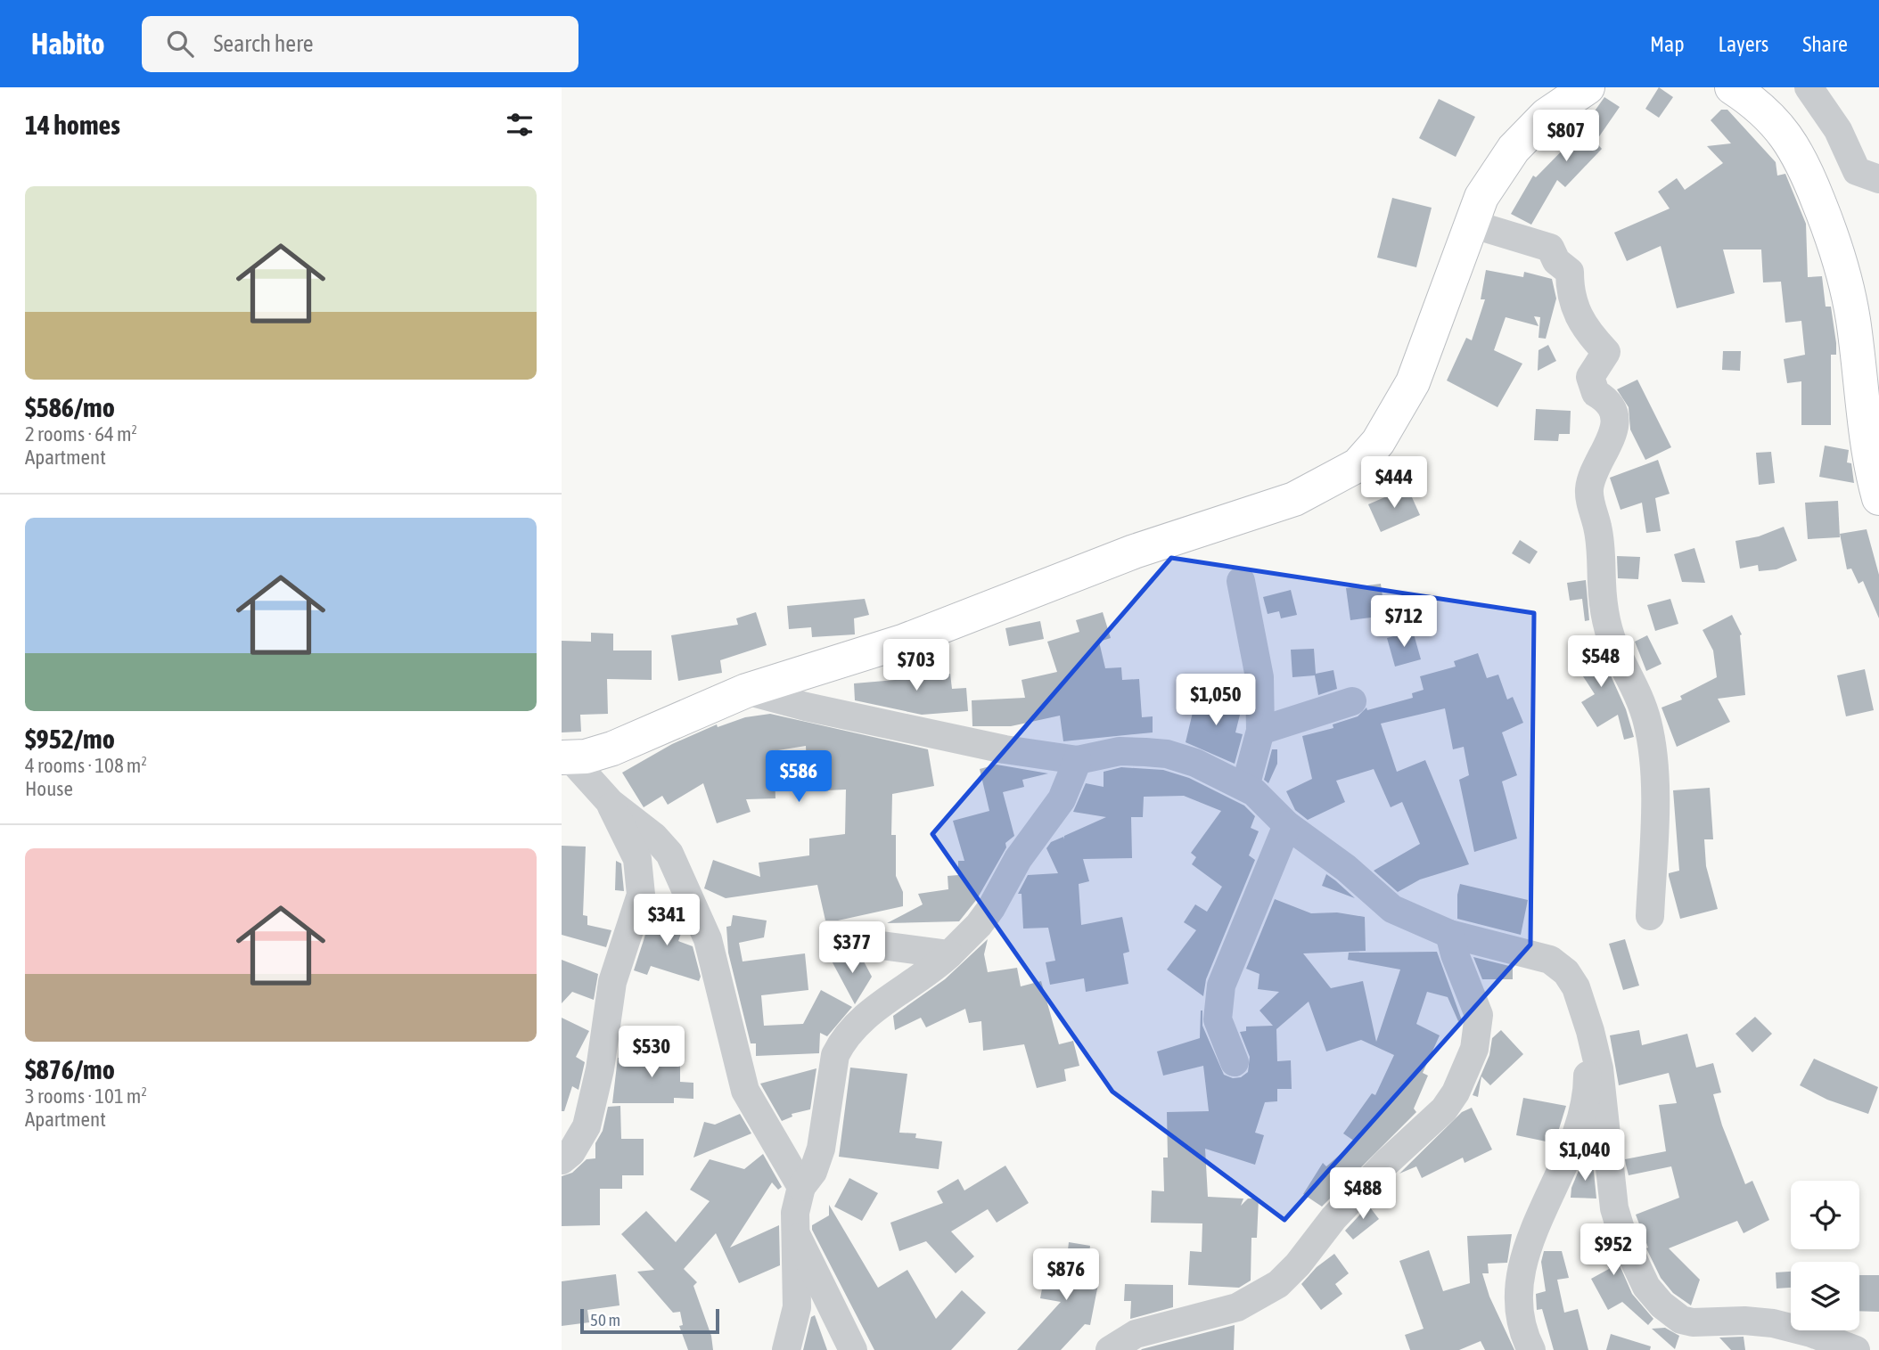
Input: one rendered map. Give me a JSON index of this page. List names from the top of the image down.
{
  "scale_bar": "50 m",
  "page": {
    "header": "Habito",
    "search": "Search here",
    "nav": ["Map", "Layers", "Share"],
    "heading": "14 homes",
    "price": [
      "$807",
      "$444",
      "$712",
      "$548",
      "$703",
      "$1,050",
      "$586",
      "$341",
      "$377",
      "$530",
      "$1,040",
      "$488",
      "$952",
      "$876"
    ],
    "list": [
      {
        "name": "$586/mo",
        "note": "2 rooms · 64 m² · Apartment"
      },
      {
        "name": "$952/mo",
        "note": "4 rooms · 108 m² · House"
      },
      {
        "name": "$876/mo",
        "note": "3 rooms · 101 m² · Apartment"
      }
    ],
    "scale": "50 m"
  }
}
